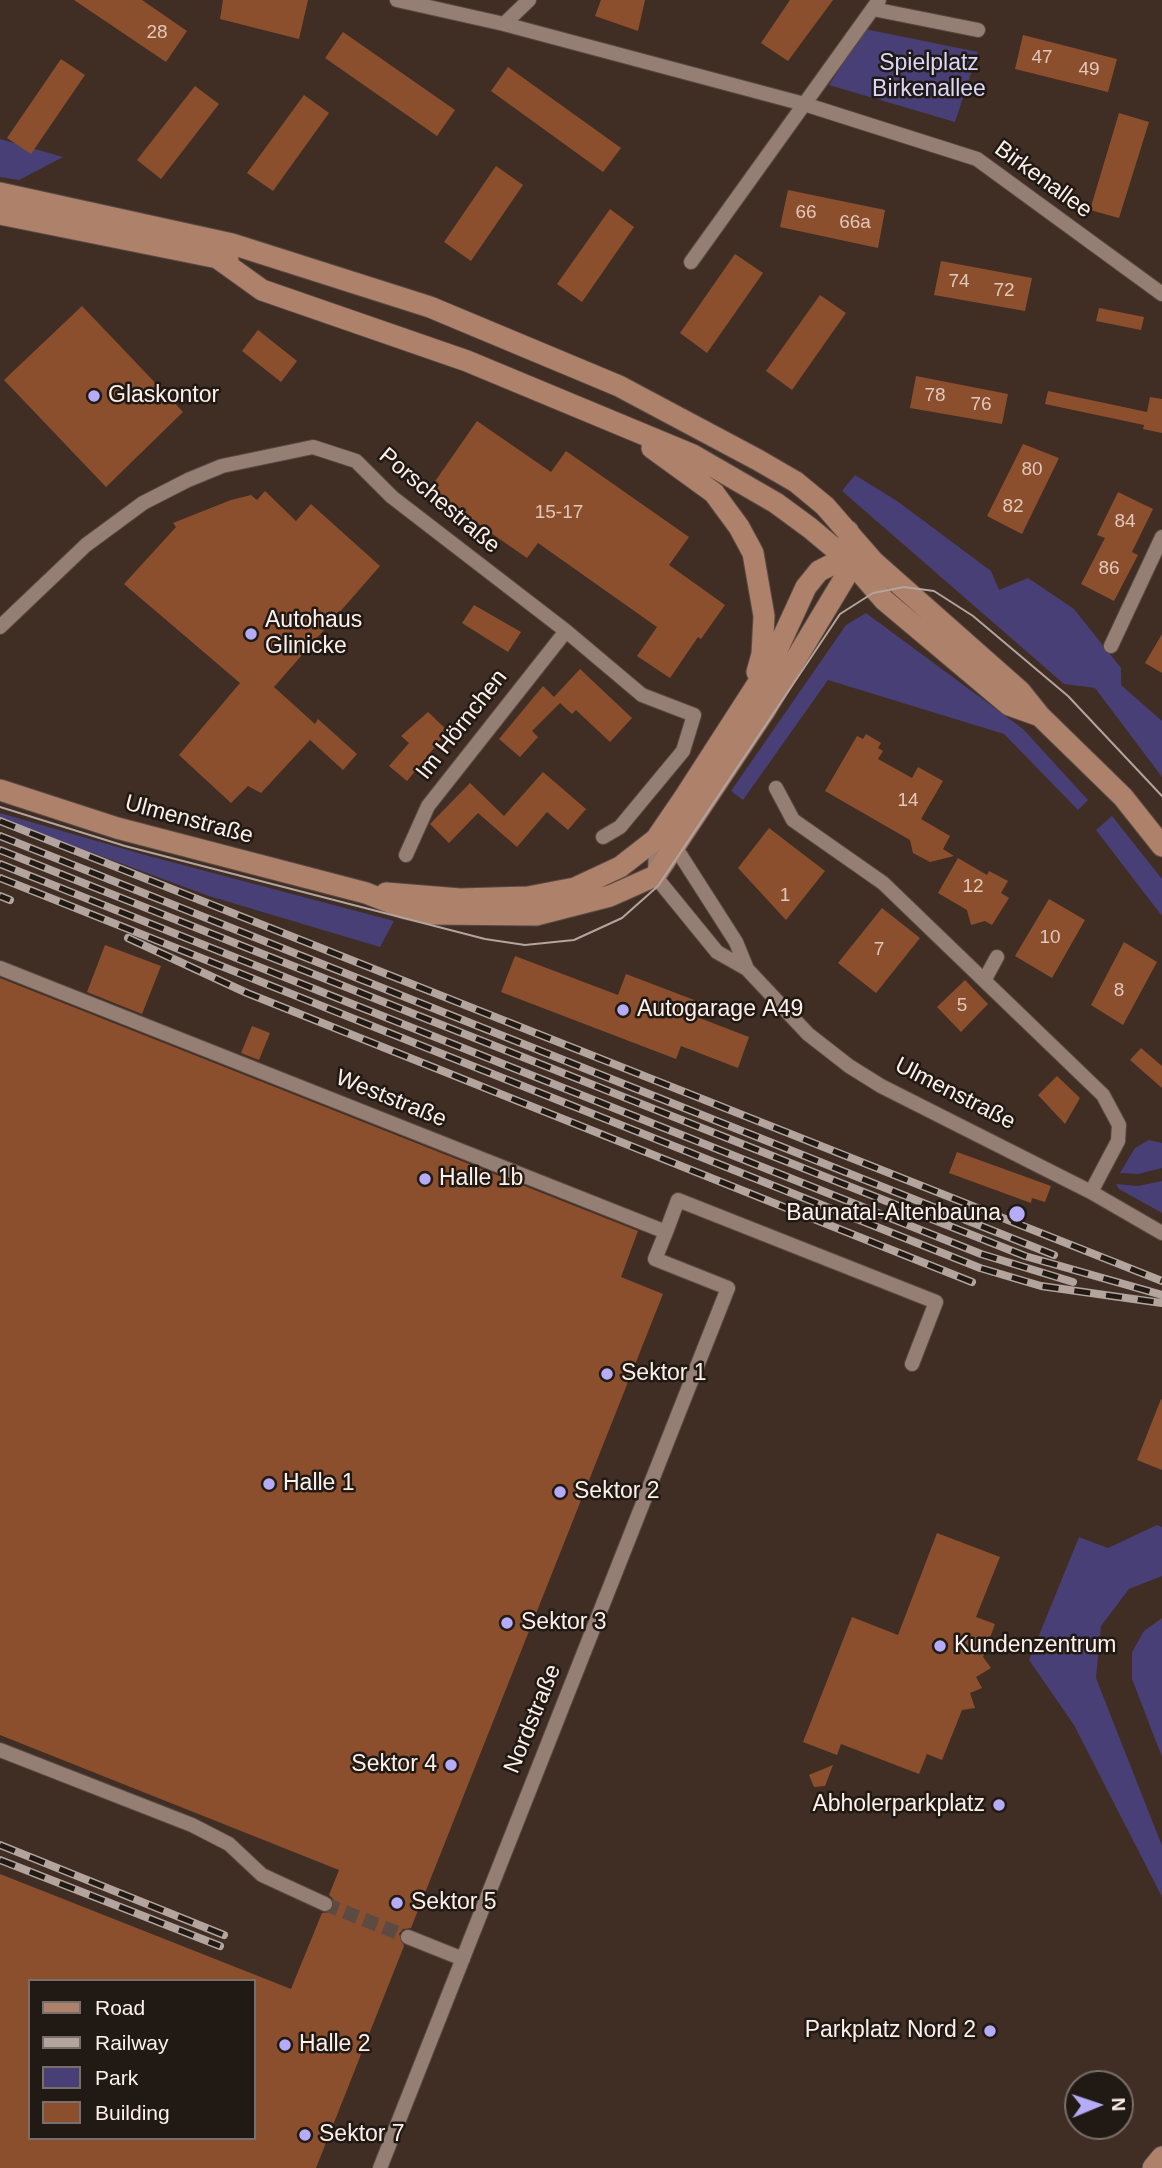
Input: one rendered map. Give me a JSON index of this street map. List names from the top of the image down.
{
  "streets": {
    "main road": ["Ulmenstraße"],
    "street": [
      "Birkenallee",
      "Porschestraße",
      "Im Hörnchen",
      "Weststraße",
      "Nordstraße"
    ]
  },
  "crossings": [
    ["Porschestraße", "Im Hörnchen"],
    ["Weststraße", "Nordstraße"]
  ],
  "parks": ["Spielplatz Birkenallee"],
  "places": [
    "Glaskontor",
    "Autohaus Glinicke",
    "Autogarage A49",
    "Halle 1b",
    "Baunatal-Altenbauna",
    "Sektor 1",
    "Halle 1",
    "Sektor 2",
    "Sektor 3",
    "Kundenzentrum",
    "Sektor 4",
    "Abholerparkplatz",
    "Sektor 5",
    "Parkplatz Nord 2",
    "Halle 2",
    "Sektor 7"
  ],
  "house_numbers": [
    "28",
    "47",
    "49",
    "66",
    "66a",
    "74",
    "72",
    "78",
    "76",
    "80",
    "82",
    "15-17",
    "84",
    "86",
    "14",
    "12",
    "1",
    "10",
    "7",
    "8",
    "5"
  ],
  "legend": [
    "Road",
    "Railway",
    "Park",
    "Building"
  ],
  "north": "right"
}
